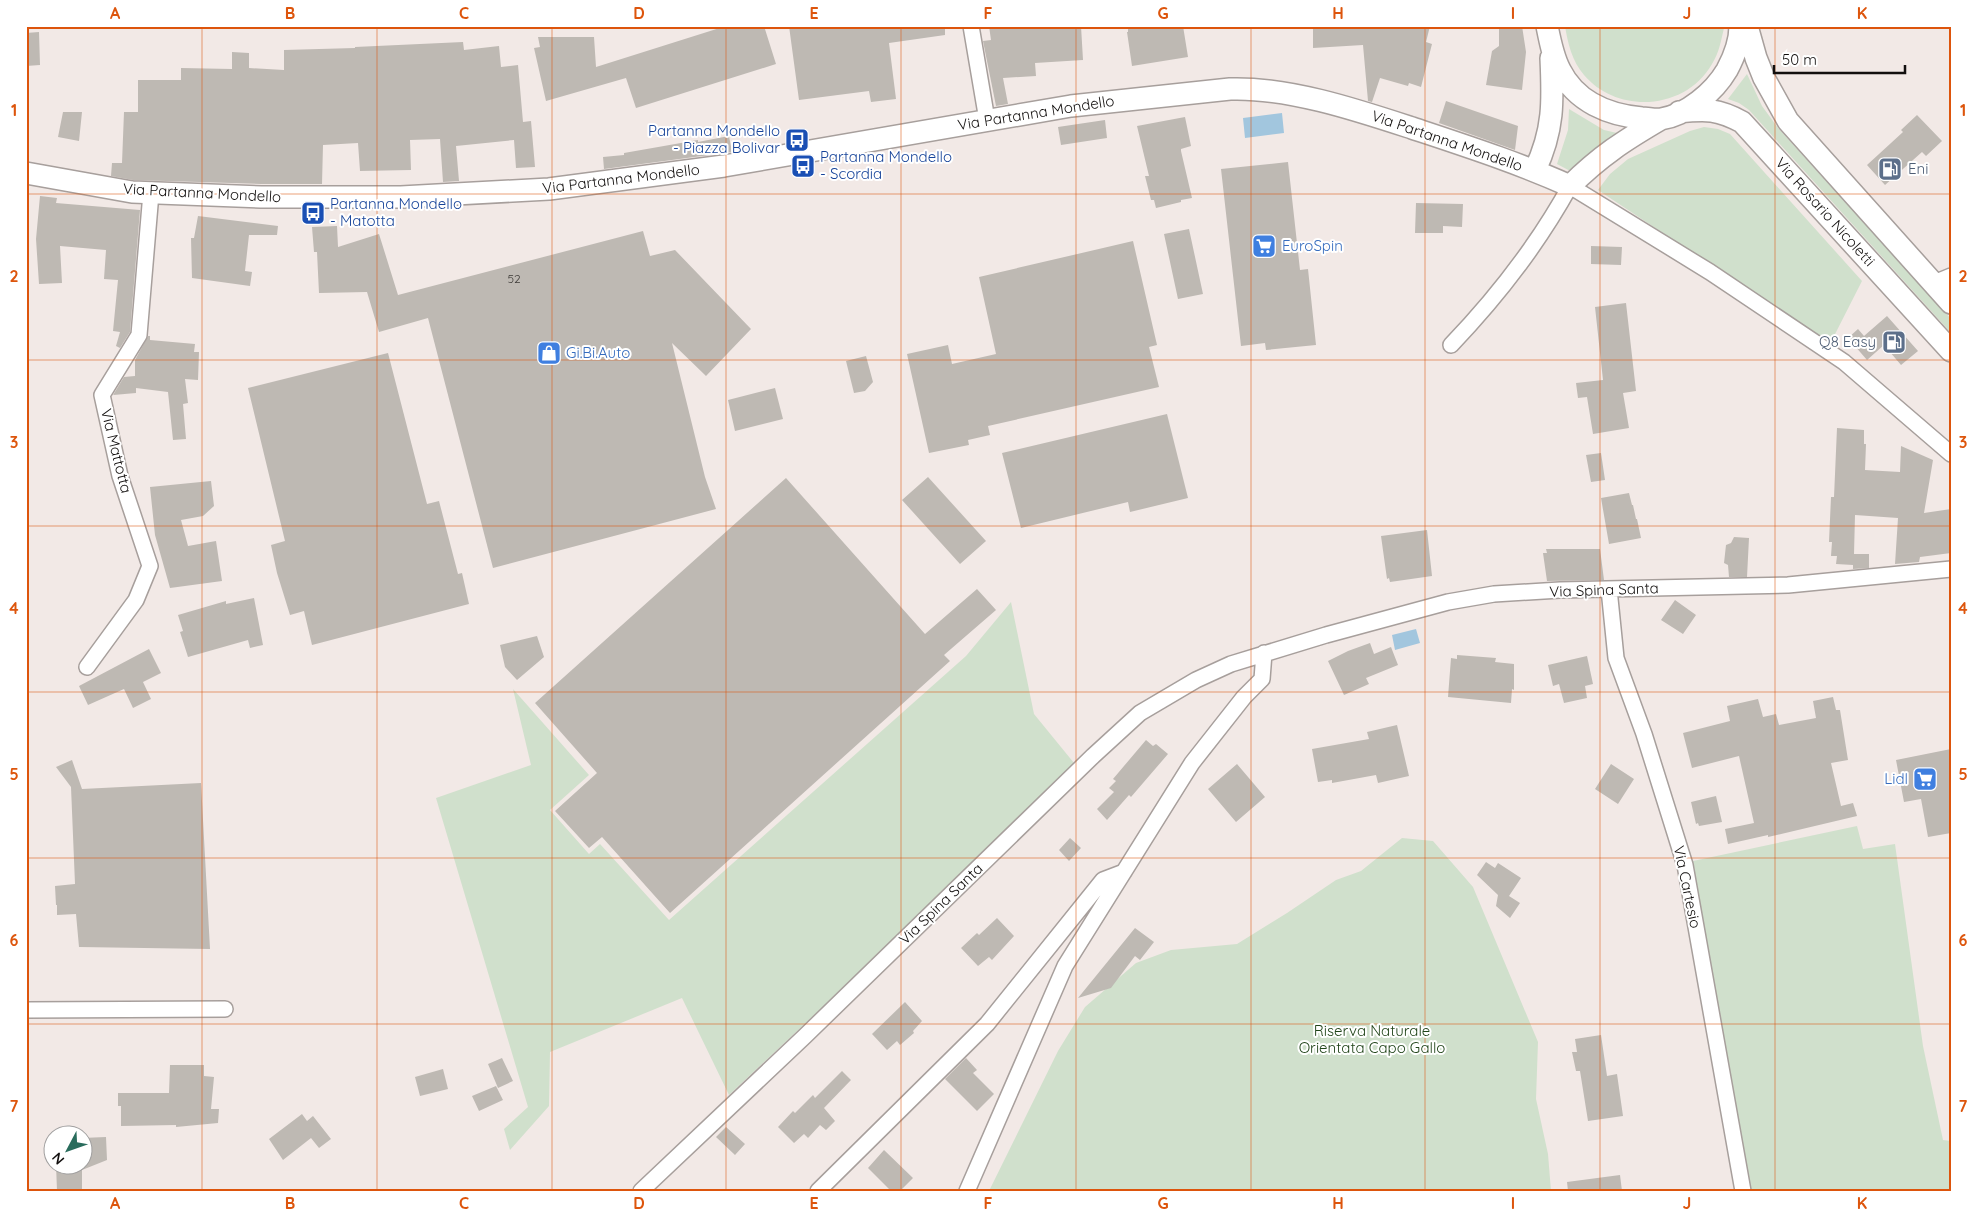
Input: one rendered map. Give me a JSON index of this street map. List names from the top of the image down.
{
  "streets": {
    "main road": ["Via Partanna Mondello", "Via Rosario Nicoletti"],
    "street": ["Via Mattotta", "Via Spina Santa", "Via Cartesio"]
  },
  "crossings": [
    ["Via Partanna Mondello", "Via Mattotta"],
    ["Via Spina Santa", "Via Cartesio"]
  ],
  "parks": ["Riserva Naturale Orientata Capo Gallo"],
  "places": {
    "bus stop": ["Partanna Mondello - Piazza Bolivar", "Partanna Mondello - Scordia", "Partanna Mondello - Matotta"],
    "fuel station": ["Eni", "Q8 Easy"],
    "supermarket": ["EuroSpin", "Lidl"],
    "shop": ["Gi.Bi.Auto"]
  },
  "house_numbers": ["52"],
  "scale_bar": "50 m",
  "north": "bottom left",
  "grid": {
    "columns": [
      "A",
      "B",
      "C",
      "D",
      "E",
      "F",
      "G",
      "H",
      "I",
      "J",
      "K"
    ],
    "rows": [
      "1",
      "2",
      "3",
      "4",
      "5",
      "6",
      "7"
    ]
  }
}
